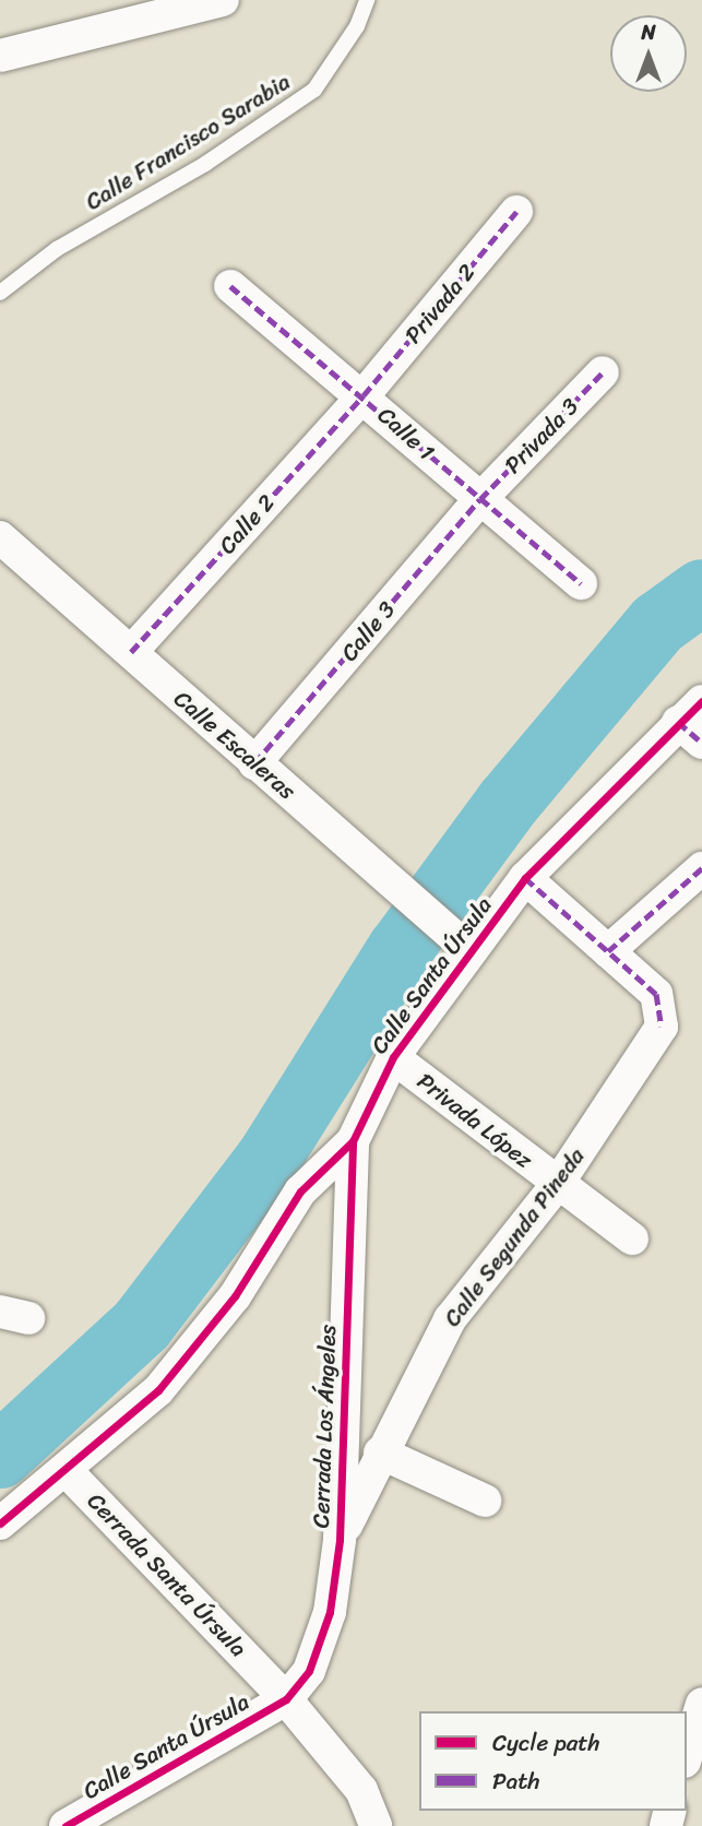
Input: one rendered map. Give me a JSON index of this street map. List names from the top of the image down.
{
  "streets": {
    "street": [
      "Privada 2",
      "Calle 1",
      "Privada 3",
      "Calle 2",
      "Calle 3",
      "Calle Escaleras",
      "Calle Santa Úrsula",
      "Privada López",
      "Calle Segunda Pineda",
      "Cerrada Los Ángeles",
      "Cerrada Santa Úrsula"
    ],
    "lane": ["Calle Francisco Sarabia"]
  },
  "crossings": [
    ["Privada 2", "Calle 1"],
    ["Privada 2", "Calle 2"],
    ["Calle 1", "Privada 3"],
    ["Calle 1", "Calle 2"],
    ["Calle 1", "Calle 3"],
    ["Privada 3", "Calle 3"],
    ["Calle 2", "Calle Escaleras"],
    ["Calle 3", "Calle Escaleras"],
    ["Calle Escaleras", "Calle Santa Úrsula"],
    ["Calle Santa Úrsula", "Privada López"],
    ["Calle Santa Úrsula", "Cerrada Los Ángeles"],
    ["Calle Santa Úrsula", "Cerrada Santa Úrsula"],
    ["Privada López", "Calle Segunda Pineda"],
    ["Calle Segunda Pineda", "Cerrada Los Ángeles"],
    ["Cerrada Los Ángeles", "Cerrada Santa Úrsula"]
  ],
  "legend": ["Cycle path", "Path"],
  "north": "top"
}
